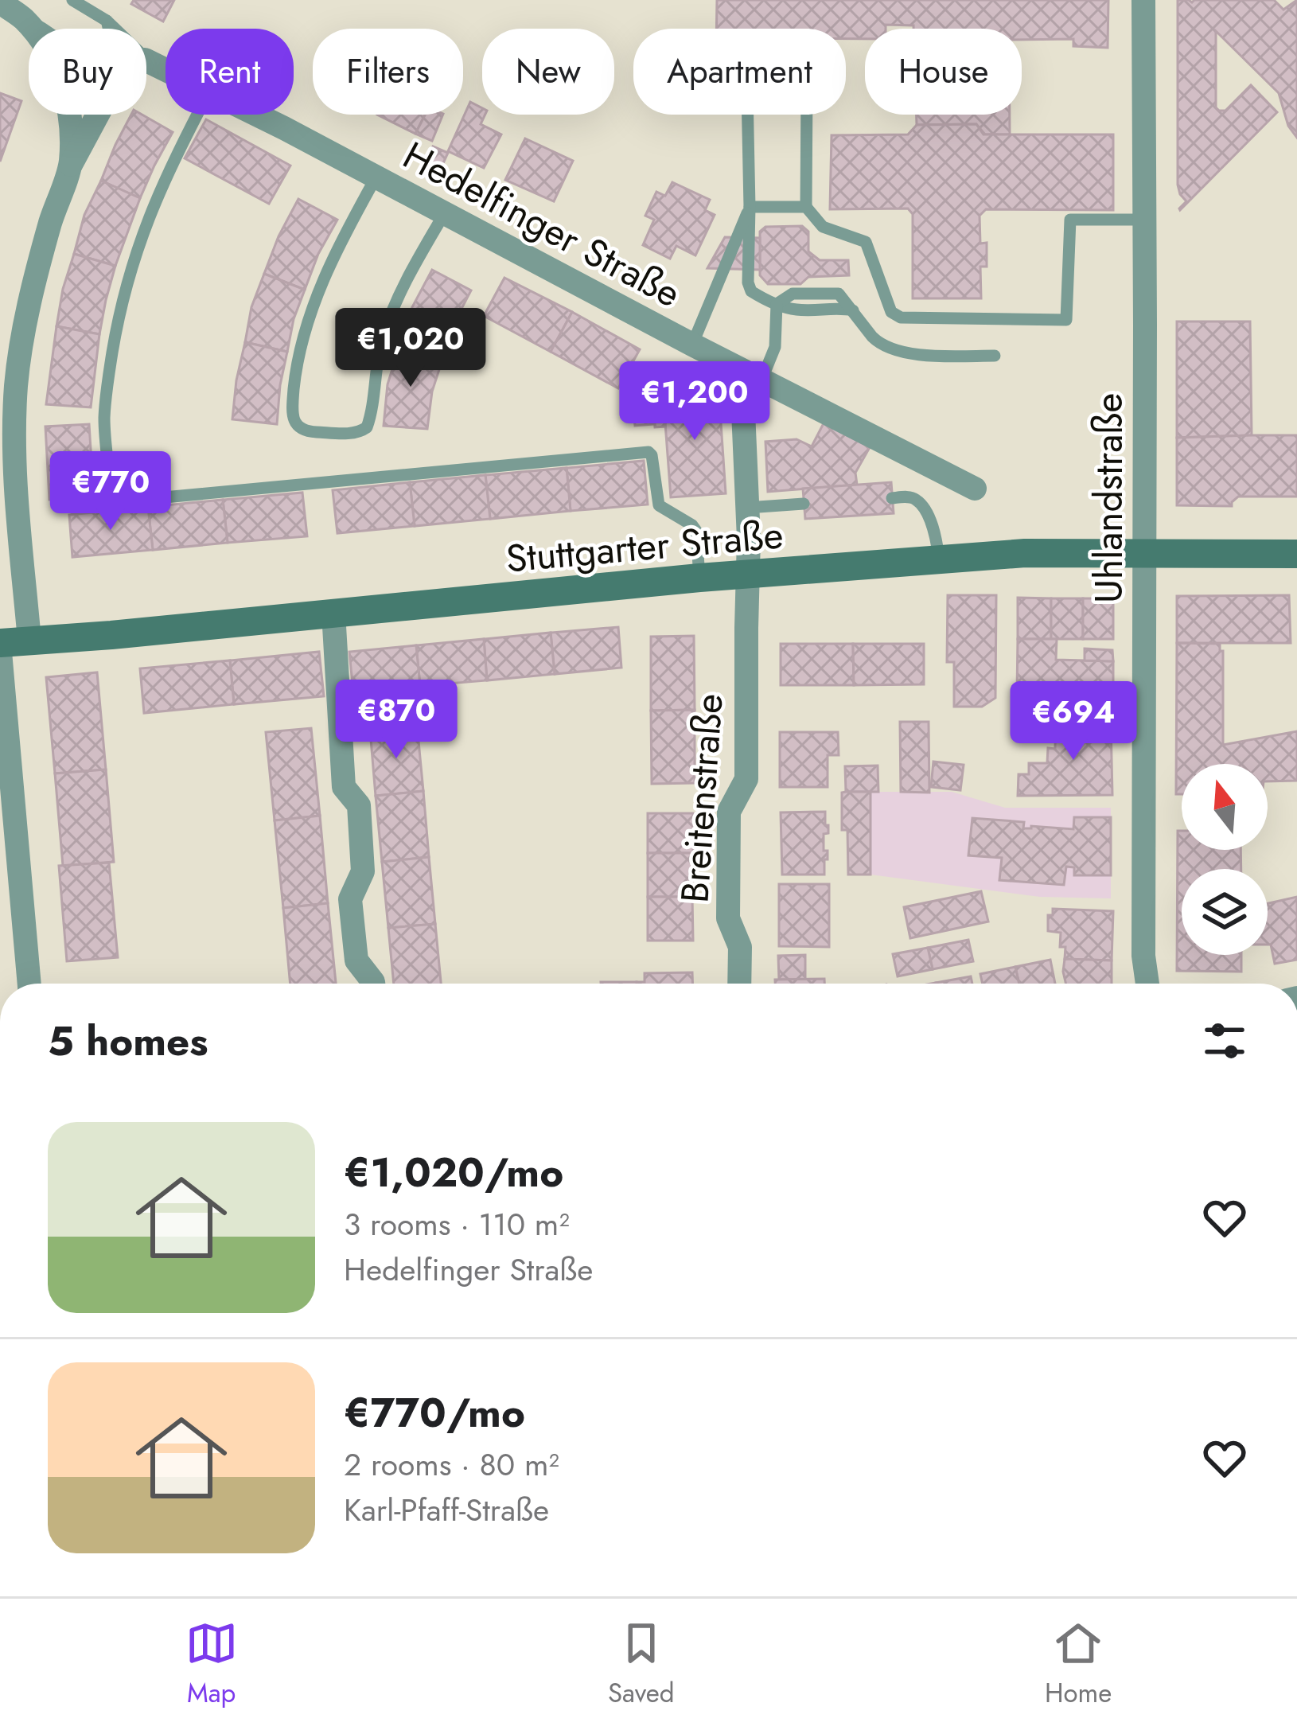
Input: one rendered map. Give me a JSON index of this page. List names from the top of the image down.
{
  "streets": {
    "street": [
      "Hedelfinger Straße",
      "Uhlandstraße",
      "Stuttgarter Straße",
      "Breitenstraße"
    ]
  },
  "crossings": [
    ["Hedelfinger Straße", "Breitenstraße"],
    ["Uhlandstraße", "Stuttgarter Straße"],
    ["Stuttgarter Straße", "Breitenstraße"]
  ],
  "north": "top",
  "page": {
    "chip": [
      "Buy",
      "Rent",
      "Filters",
      "New",
      "Apartment",
      "House"
    ],
    "price": [
      "€1,020",
      "€1,200",
      "€770",
      "€870",
      "€694"
    ],
    "heading": "5 homes",
    "list": [
      {
        "name": "€1,020/mo",
        "note": "3 rooms · 110 m² · Hedelfinger Straße"
      },
      {
        "name": "€770/mo",
        "note": "2 rooms · 80 m² · Karl-Pfaff-Straße"
      }
    ],
    "tabs": ["Map", "Saved", "Home"]
  }
}
